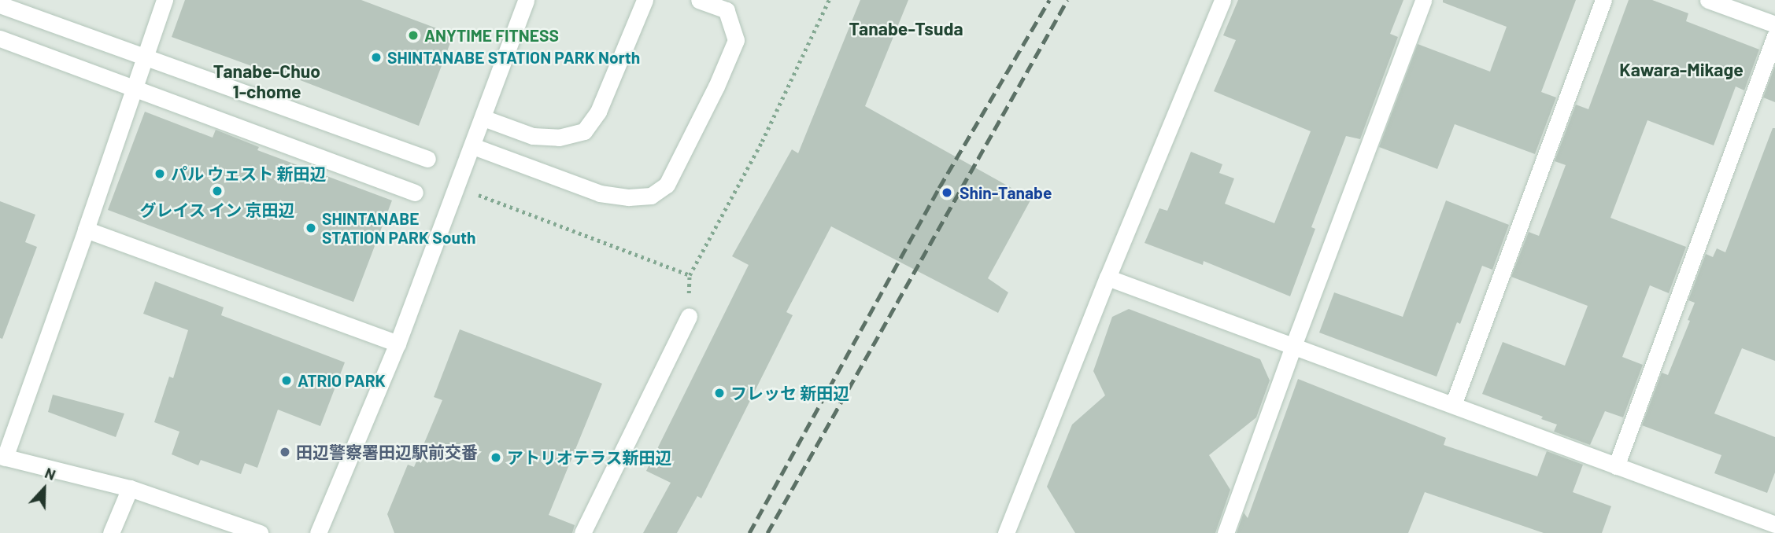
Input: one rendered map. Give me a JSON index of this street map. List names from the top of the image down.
{
  "districts": ["Tanabe-Tsuda", "Kawara-Mikage", "Tanabe-Chuo 1-chome"],
  "places": [
    "ANYTIME FITNESS",
    "SHINTANABE STATION PARK North",
    "パル ウェスト 新田辺",
    "グレイス イン 京田辺",
    "Shin-Tanabe",
    "SHINTANABE STATION PARK South",
    "ATRIO PARK",
    "フレッセ 新田辺",
    "田辺警察署田辺駅前交番",
    "アトリオテラス新田辺"
  ],
  "north": "top"
}
